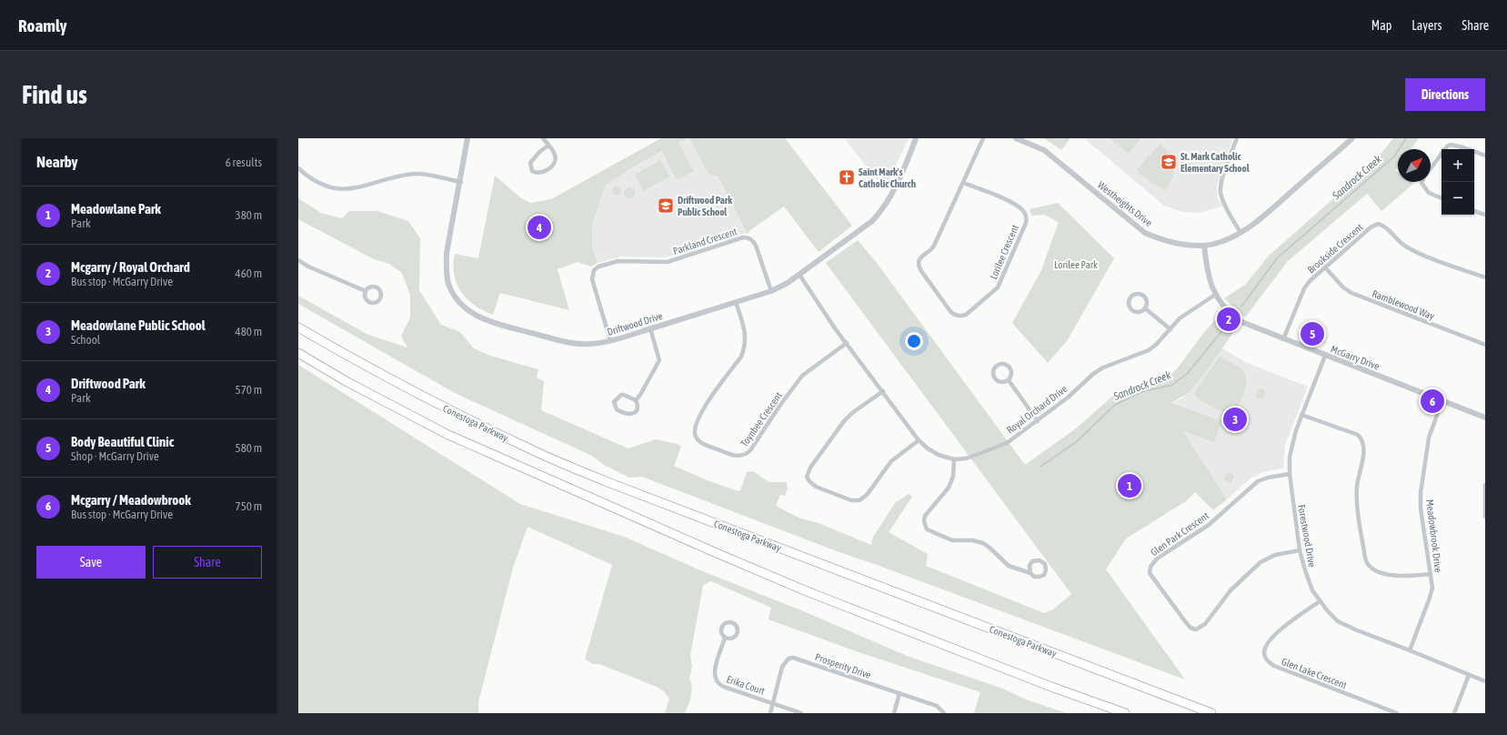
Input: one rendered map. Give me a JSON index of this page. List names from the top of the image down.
{
  "streets": {
    "highway": ["Conestoga Parkway"],
    "street": [
      "Westheights Drive",
      "Parkland Crescent",
      "Brookside Crescent",
      "Lorilee Crescent",
      "Ramblewood Way",
      "Driftwood Drive",
      "McGarry Drive",
      "Royal Orchard Drive",
      "Toynbee Crescent",
      "Glen Park Crescent",
      "Forestwood Drive",
      "Meadowbrook Drive",
      "Prosperity Drive",
      "Glen Lake Crescent",
      "Erika Court"
    ]
  },
  "crossings": [
    ["Westheights Drive", "McGarry Drive"],
    ["Parkland Crescent", "Driftwood Drive"],
    ["Brookside Crescent", "Ramblewood Way"],
    ["Brookside Crescent", "McGarry Drive"],
    ["Driftwood Drive", "Royal Orchard Drive"],
    ["Driftwood Drive", "Toynbee Crescent"],
    ["McGarry Drive", "Royal Orchard Drive"],
    ["McGarry Drive", "Forestwood Drive"],
    ["McGarry Drive", "Meadowbrook Drive"],
    ["Royal Orchard Drive", "Toynbee Crescent"],
    ["Glen Park Crescent", "Forestwood Drive"],
    ["Forestwood Drive", "Meadowbrook Drive"],
    ["Forestwood Drive", "Glen Lake Crescent"],
    ["Prosperity Drive", "Erika Court"]
  ],
  "water": ["Sandrock Creek"],
  "parks": ["Lorilee Park"],
  "places": {
    "school or university": ["St. Mark Catholic Elementary School", "Driftwood Park Public School"],
    "church": ["Saint Mark's Catholic Church"]
  },
  "north": "top right",
  "page": {
    "header": "Roamly",
    "nav": ["Map", "Layers", "Share"],
    "buttons": [
      "Directions",
      ["Save", "Share"]
    ],
    "title": "Find us",
    "heading": ["Nearby", "6 results"],
    "map_buttons": ["+", "−"],
    "list": [
      {
        "mark": "1",
        "name": "Meadowlane Park",
        "note": "Park",
        "value": "380 m"
      },
      {
        "mark": "2",
        "name": "Mcgarry / Royal Orchard",
        "note": "Bus stop · McGarry Drive",
        "value": "460 m"
      },
      {
        "mark": "3",
        "name": "Meadowlane Public School",
        "note": "School",
        "value": "480 m"
      },
      {
        "mark": "4",
        "name": "Driftwood Park",
        "note": "Park",
        "value": "570 m"
      },
      {
        "mark": "5",
        "name": "Body Beautiful Clinic",
        "note": "Shop · McGarry Drive",
        "value": "580 m"
      },
      {
        "mark": "6",
        "name": "Mcgarry / Meadowbrook",
        "note": "Bus stop · McGarry Drive",
        "value": "750 m"
      }
    ],
    "pins": [
      "4",
      "2",
      "5",
      "6",
      "3",
      "1"
    ]
  }
}
